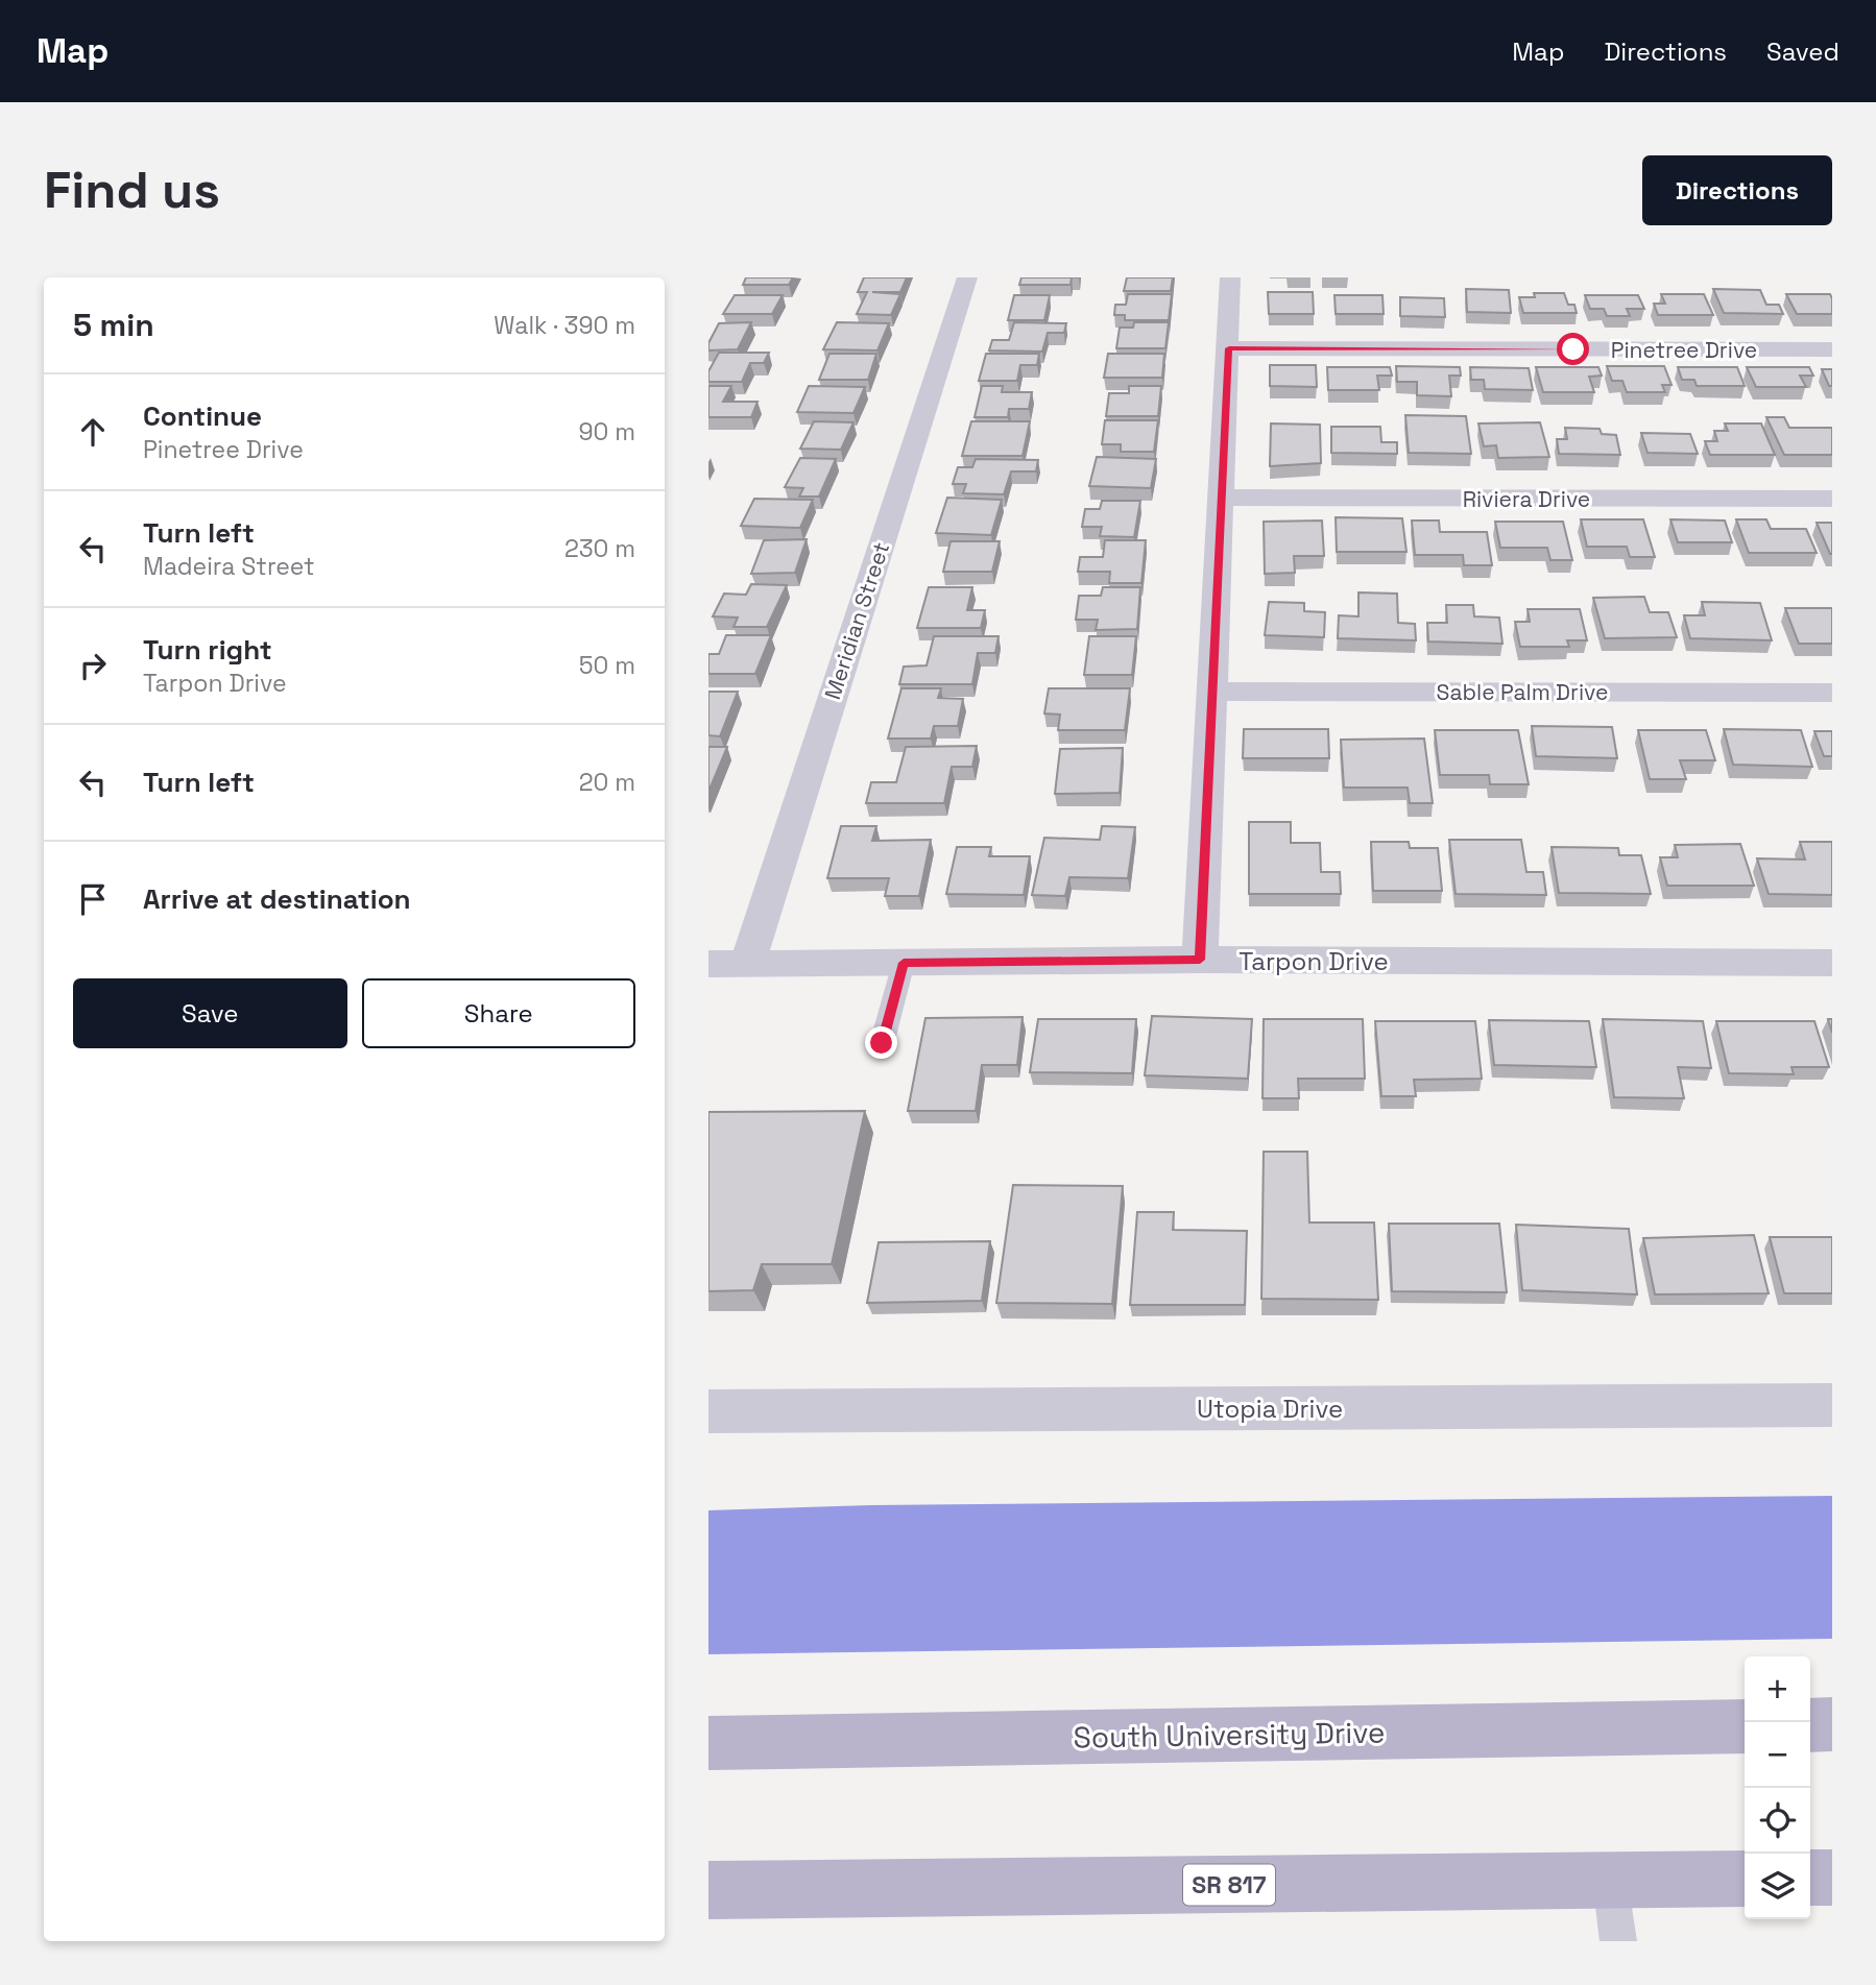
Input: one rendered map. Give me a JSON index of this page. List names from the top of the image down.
{
  "streets": {
    "main road": ["South University Drive", "SR 817"],
    "street": [
      "Pinetree Drive",
      "Riviera Drive",
      "Meridian Street",
      "Sable Palm Drive",
      "Tarpon Drive",
      "Utopia Drive"
    ]
  },
  "crossings": [
    ["Meridian Street", "Tarpon Drive"]
  ],
  "page": {
    "header": "Map",
    "nav": ["Map", "Directions", "Saved"],
    "buttons": [
      "Directions",
      ["Save", "Share"]
    ],
    "title": "Find us",
    "heading": ["5 min", "Walk · 390 m"],
    "list": [
      ["Continue", "Pinetree Drive", "90 m"],
      ["Turn left", "Madeira Street", "230 m"],
      ["Turn right", "Tarpon Drive", "50 m"],
      ["Turn left", "20 m"],
      "Arrive at destination"
    ],
    "map_buttons": ["+", "−"]
  }
}
